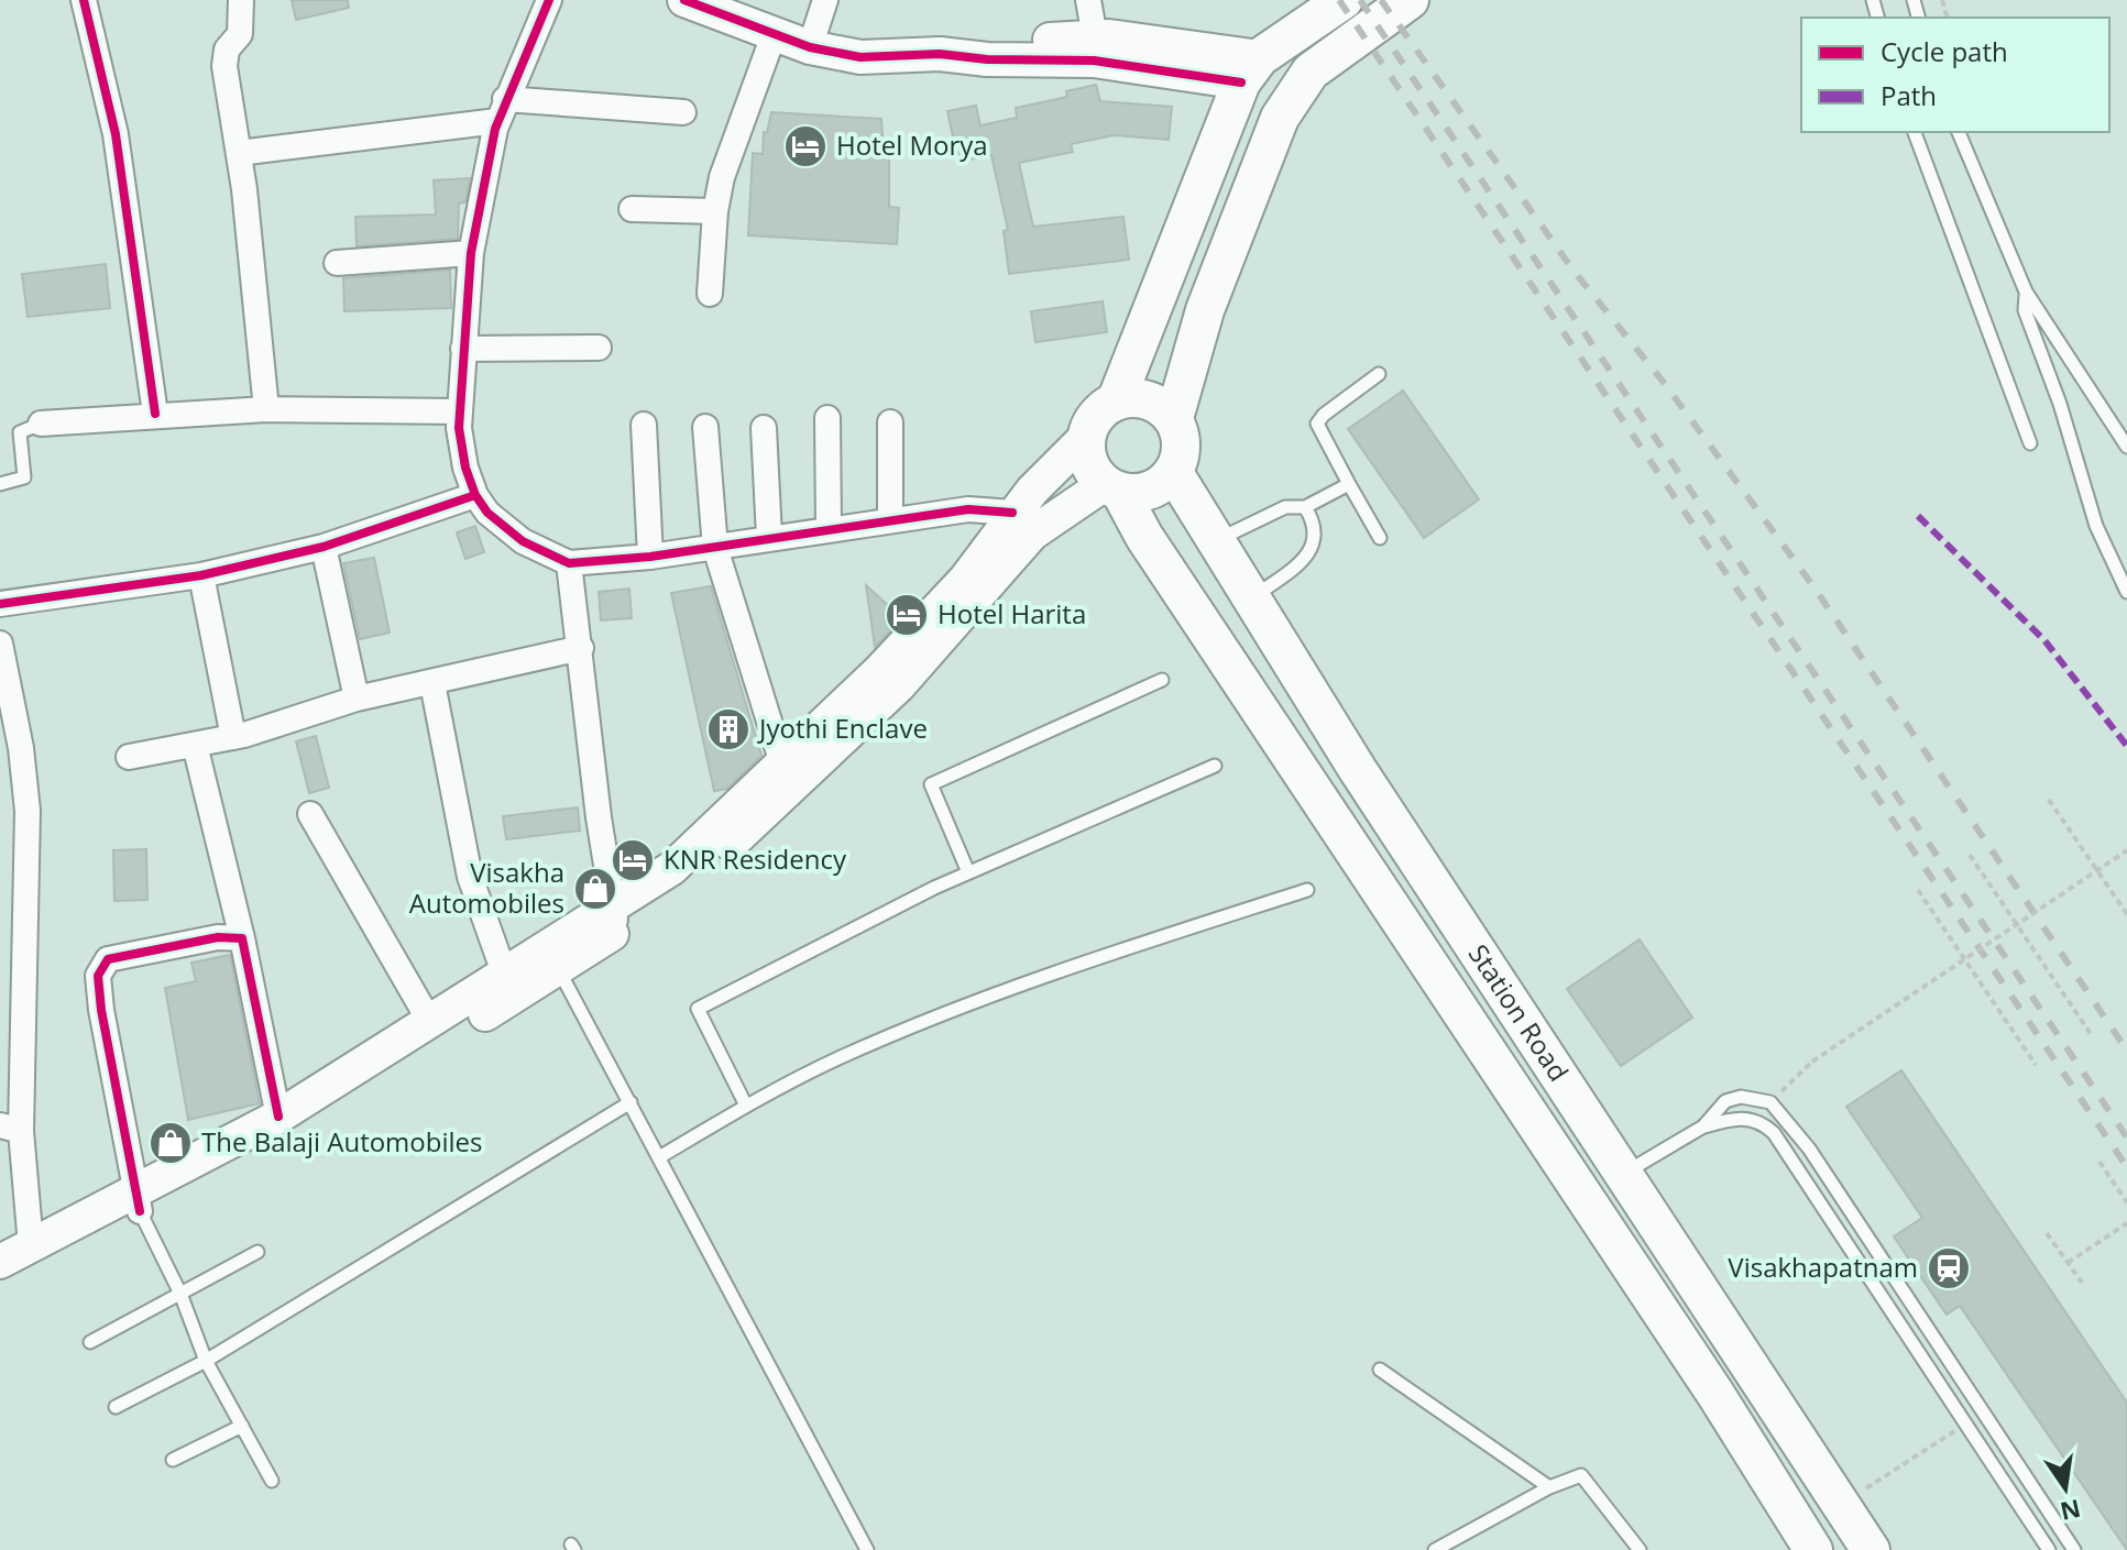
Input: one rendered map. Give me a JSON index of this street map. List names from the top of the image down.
{
  "streets": {
    "main road": ["Station Road"]
  },
  "places": {
    "hotel": ["Hotel Morya", "Hotel Harita", "KNR Residency"],
    "building": ["Jyothi Enclave"],
    "shop": ["Visakha Automobiles", "The Balaji Automobiles"],
    "station": ["Visakhapatnam"]
  },
  "legend": ["Cycle path", "Path"],
  "north": "bottom"
}
